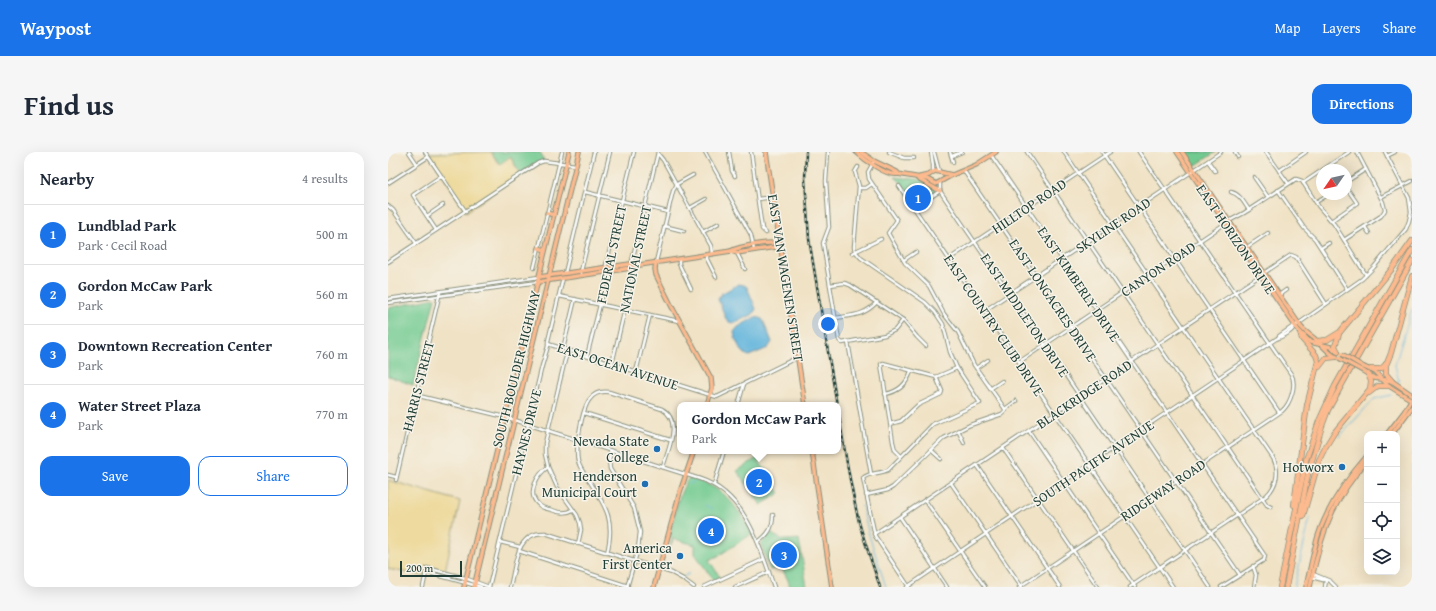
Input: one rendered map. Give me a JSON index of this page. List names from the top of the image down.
{
  "streets": {
    "main road": ["EAST HORIZON DRIVE", "EAST VAN WAGENEN STREET", "SOUTH BOULDER HIGHWAY"],
    "street": [
      "HILLTOP ROAD",
      "SKYLINE ROAD",
      "FEDERAL STREET",
      "NATIONAL STREET",
      "CANYON ROAD",
      "EAST KIMBERLY DRIVE",
      "EAST LONGACRES DRIVE",
      "EAST MIDDLETON DRIVE",
      "EAST COUNTRY CLUB DRIVE",
      "EAST OCEAN AVENUE",
      "HARRIS STREET",
      "BLACKRIDGE ROAD",
      "HAYNES DRIVE",
      "SOUTH PACIFIC AVENUE",
      "RIDGEWAY ROAD"
    ]
  },
  "crossings": [
    ["HILLTOP ROAD", "EAST KIMBERLY DRIVE"],
    ["HILLTOP ROAD", "EAST LONGACRES DRIVE"],
    ["HILLTOP ROAD", "EAST MIDDLETON DRIVE"],
    ["HILLTOP ROAD", "EAST COUNTRY CLUB DRIVE"],
    ["SKYLINE ROAD", "EAST HORIZON DRIVE"],
    ["SKYLINE ROAD", "EAST KIMBERLY DRIVE"],
    ["SKYLINE ROAD", "EAST LONGACRES DRIVE"],
    ["SKYLINE ROAD", "EAST MIDDLETON DRIVE"],
    ["SKYLINE ROAD", "EAST COUNTRY CLUB DRIVE"],
    ["EAST HORIZON DRIVE", "CANYON ROAD"],
    ["EAST HORIZON DRIVE", "BLACKRIDGE ROAD"],
    ["EAST HORIZON DRIVE", "SOUTH PACIFIC AVENUE"],
    ["FEDERAL STREET", "EAST OCEAN AVENUE"],
    ["NATIONAL STREET", "EAST OCEAN AVENUE"],
    ["CANYON ROAD", "EAST KIMBERLY DRIVE"],
    ["CANYON ROAD", "EAST LONGACRES DRIVE"],
    ["CANYON ROAD", "EAST MIDDLETON DRIVE"],
    ["CANYON ROAD", "EAST COUNTRY CLUB DRIVE"],
    ["EAST KIMBERLY DRIVE", "BLACKRIDGE ROAD"],
    ["EAST KIMBERLY DRIVE", "SOUTH PACIFIC AVENUE"],
    ["EAST KIMBERLY DRIVE", "RIDGEWAY ROAD"],
    ["EAST LONGACRES DRIVE", "BLACKRIDGE ROAD"],
    ["EAST LONGACRES DRIVE", "SOUTH PACIFIC AVENUE"],
    ["EAST LONGACRES DRIVE", "RIDGEWAY ROAD"],
    ["EAST MIDDLETON DRIVE", "BLACKRIDGE ROAD"],
    ["EAST MIDDLETON DRIVE", "SOUTH PACIFIC AVENUE"],
    ["EAST MIDDLETON DRIVE", "RIDGEWAY ROAD"],
    ["EAST COUNTRY CLUB DRIVE", "BLACKRIDGE ROAD"],
    ["EAST COUNTRY CLUB DRIVE", "SOUTH PACIFIC AVENUE"],
    ["EAST COUNTRY CLUB DRIVE", "RIDGEWAY ROAD"],
    ["EAST OCEAN AVENUE", "HAYNES DRIVE"],
    ["BLACKRIDGE ROAD", "SOUTH PACIFIC AVENUE"],
    ["SOUTH PACIFIC AVENUE", "RIDGEWAY ROAD"]
  ],
  "places": [
    "Nevada State College",
    "Hotworx",
    "Henderson Municipal Court",
    "America First Center"
  ],
  "scale_bar": "200 m",
  "north": "bottom left",
  "page": {
    "header": "Waypost",
    "nav": ["Map", "Layers", "Share"],
    "title": "Find us",
    "buttons": [
      "Directions",
      ["Save", "Share"]
    ],
    "heading": ["Nearby", "4 results"],
    "pins": [
      "1",
      "2",
      "4",
      "3"
    ],
    "list": [
      {
        "mark": "1",
        "name": "Lundblad Park",
        "note": "Park · Cecil Road",
        "value": "500 m"
      },
      {
        "mark": "2",
        "name": "Gordon McCaw Park",
        "note": "Park",
        "value": "560 m"
      },
      {
        "mark": "3",
        "name": "Downtown Recreation Center",
        "note": "Park",
        "value": "760 m"
      },
      {
        "mark": "4",
        "name": "Water Street Plaza",
        "note": "Park",
        "value": "770 m"
      }
    ],
    "popup": ["Gordon McCaw Park", "Park"],
    "map_buttons": ["+", "−"],
    "scale": "200 m"
  }
}
